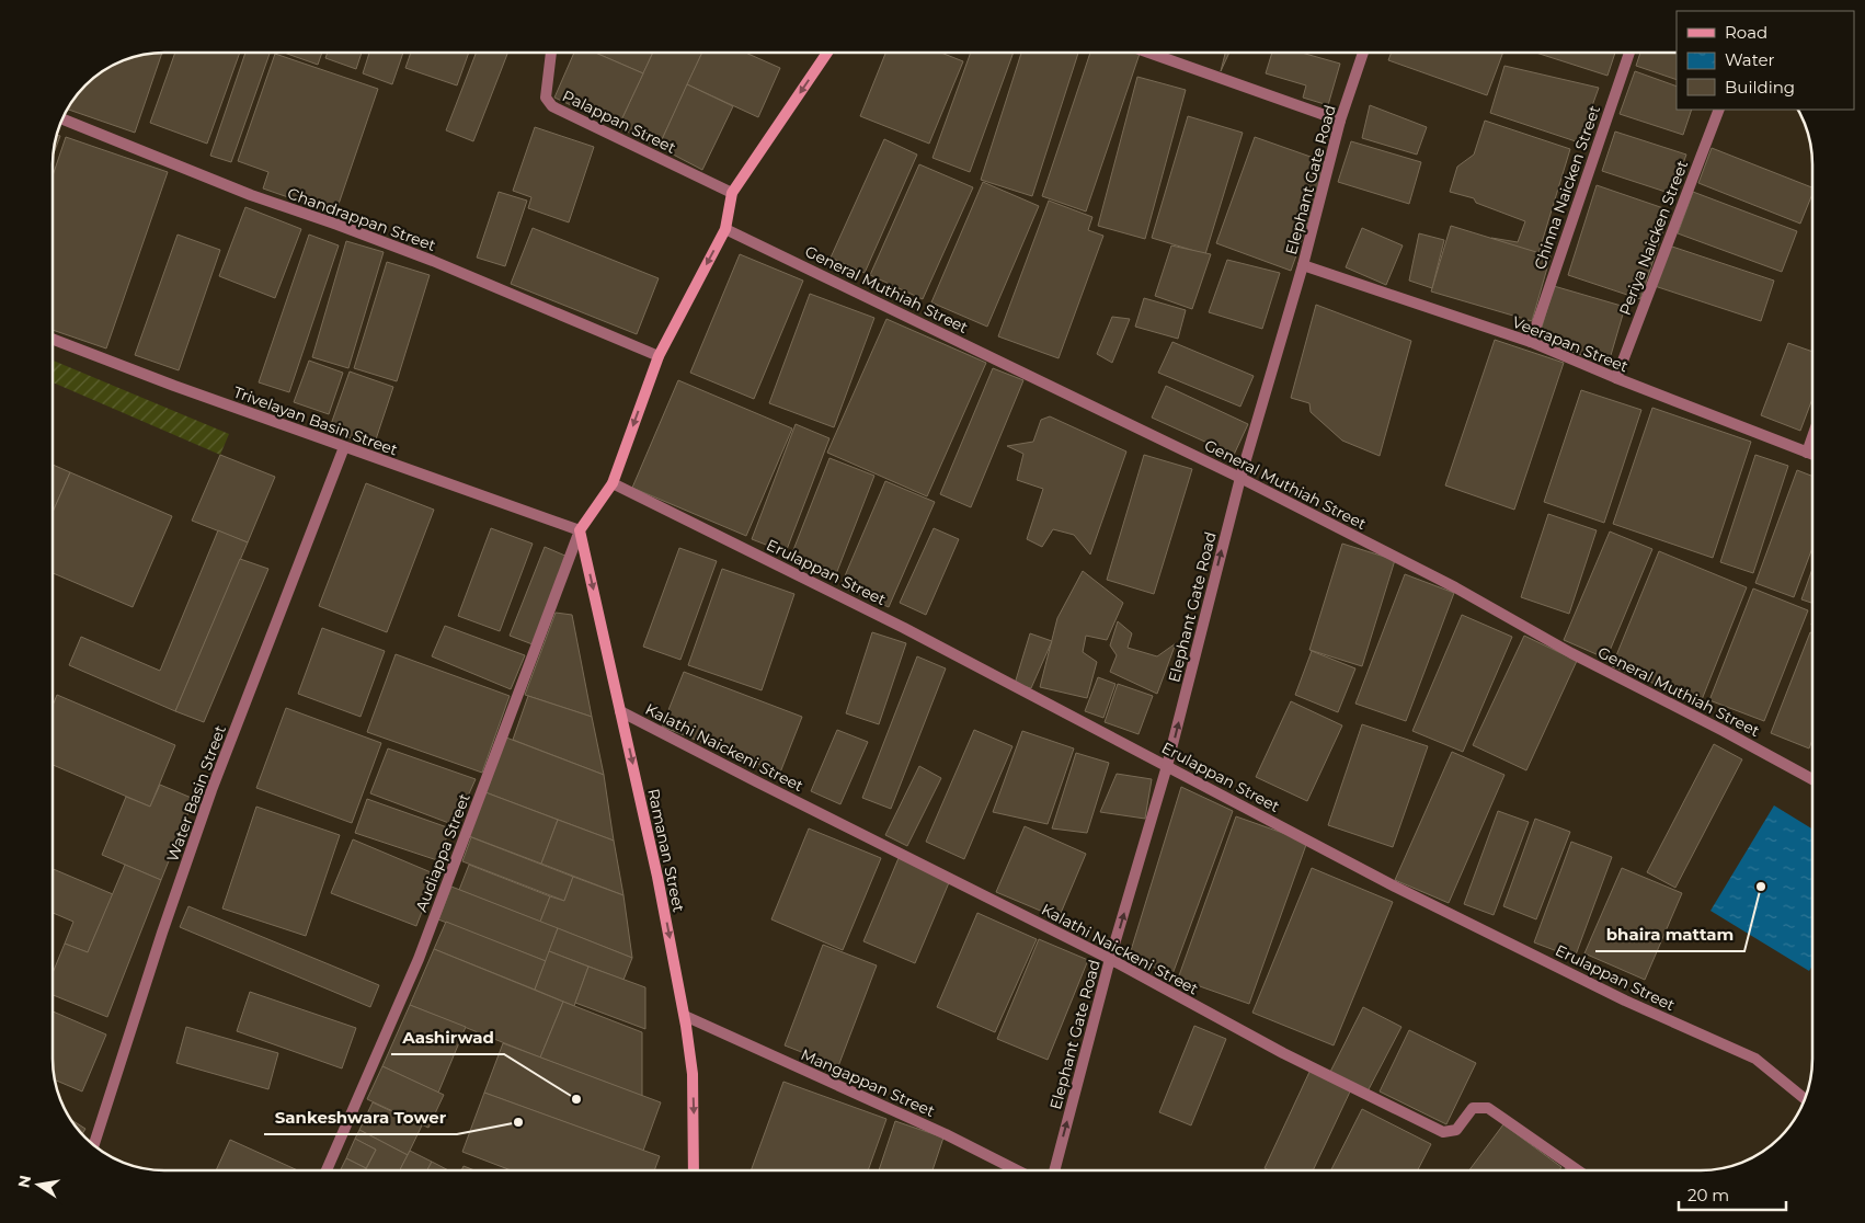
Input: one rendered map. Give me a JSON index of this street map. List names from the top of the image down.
{
  "streets": {
    "street": [
      "Palappan Street",
      "Elephant Gate Road",
      "Chinna Naicken Street",
      "Chandrappan Street",
      "Periya Naicken Street",
      "General Muthiah Street",
      "Veerapan Street",
      "Trivelayan Basin Street",
      "Erulappan Street",
      "Kalathi Naickeni Street",
      "Water Basin Street",
      "Ramanan Street",
      "Audiappa Street",
      "Mangappan Street"
    ]
  },
  "crossings": [
    ["Elephant Gate Road", "General Muthiah Street"],
    ["Elephant Gate Road", "Veerapan Street"],
    ["Elephant Gate Road", "Erulappan Street"],
    ["Elephant Gate Road", "Kalathi Naickeni Street"],
    ["Chinna Naicken Street", "Veerapan Street"],
    ["Periya Naicken Street", "Veerapan Street"],
    ["Trivelayan Basin Street", "Water Basin Street"],
    ["Trivelayan Basin Street", "Ramanan Street"],
    ["Trivelayan Basin Street", "Audiappa Street"],
    ["Kalathi Naickeni Street", "Ramanan Street"],
    ["Ramanan Street", "Audiappa Street"],
    ["Ramanan Street", "Mangappan Street"]
  ],
  "one_way": ["Elephant Gate Road", "Ramanan Street"],
  "places": ["bhaira mattam", "Aashirwad", "Sankeshwara Tower"],
  "legend": ["Road", "Water", "Building"],
  "scale_bar": "20 m",
  "north": "left"
}
